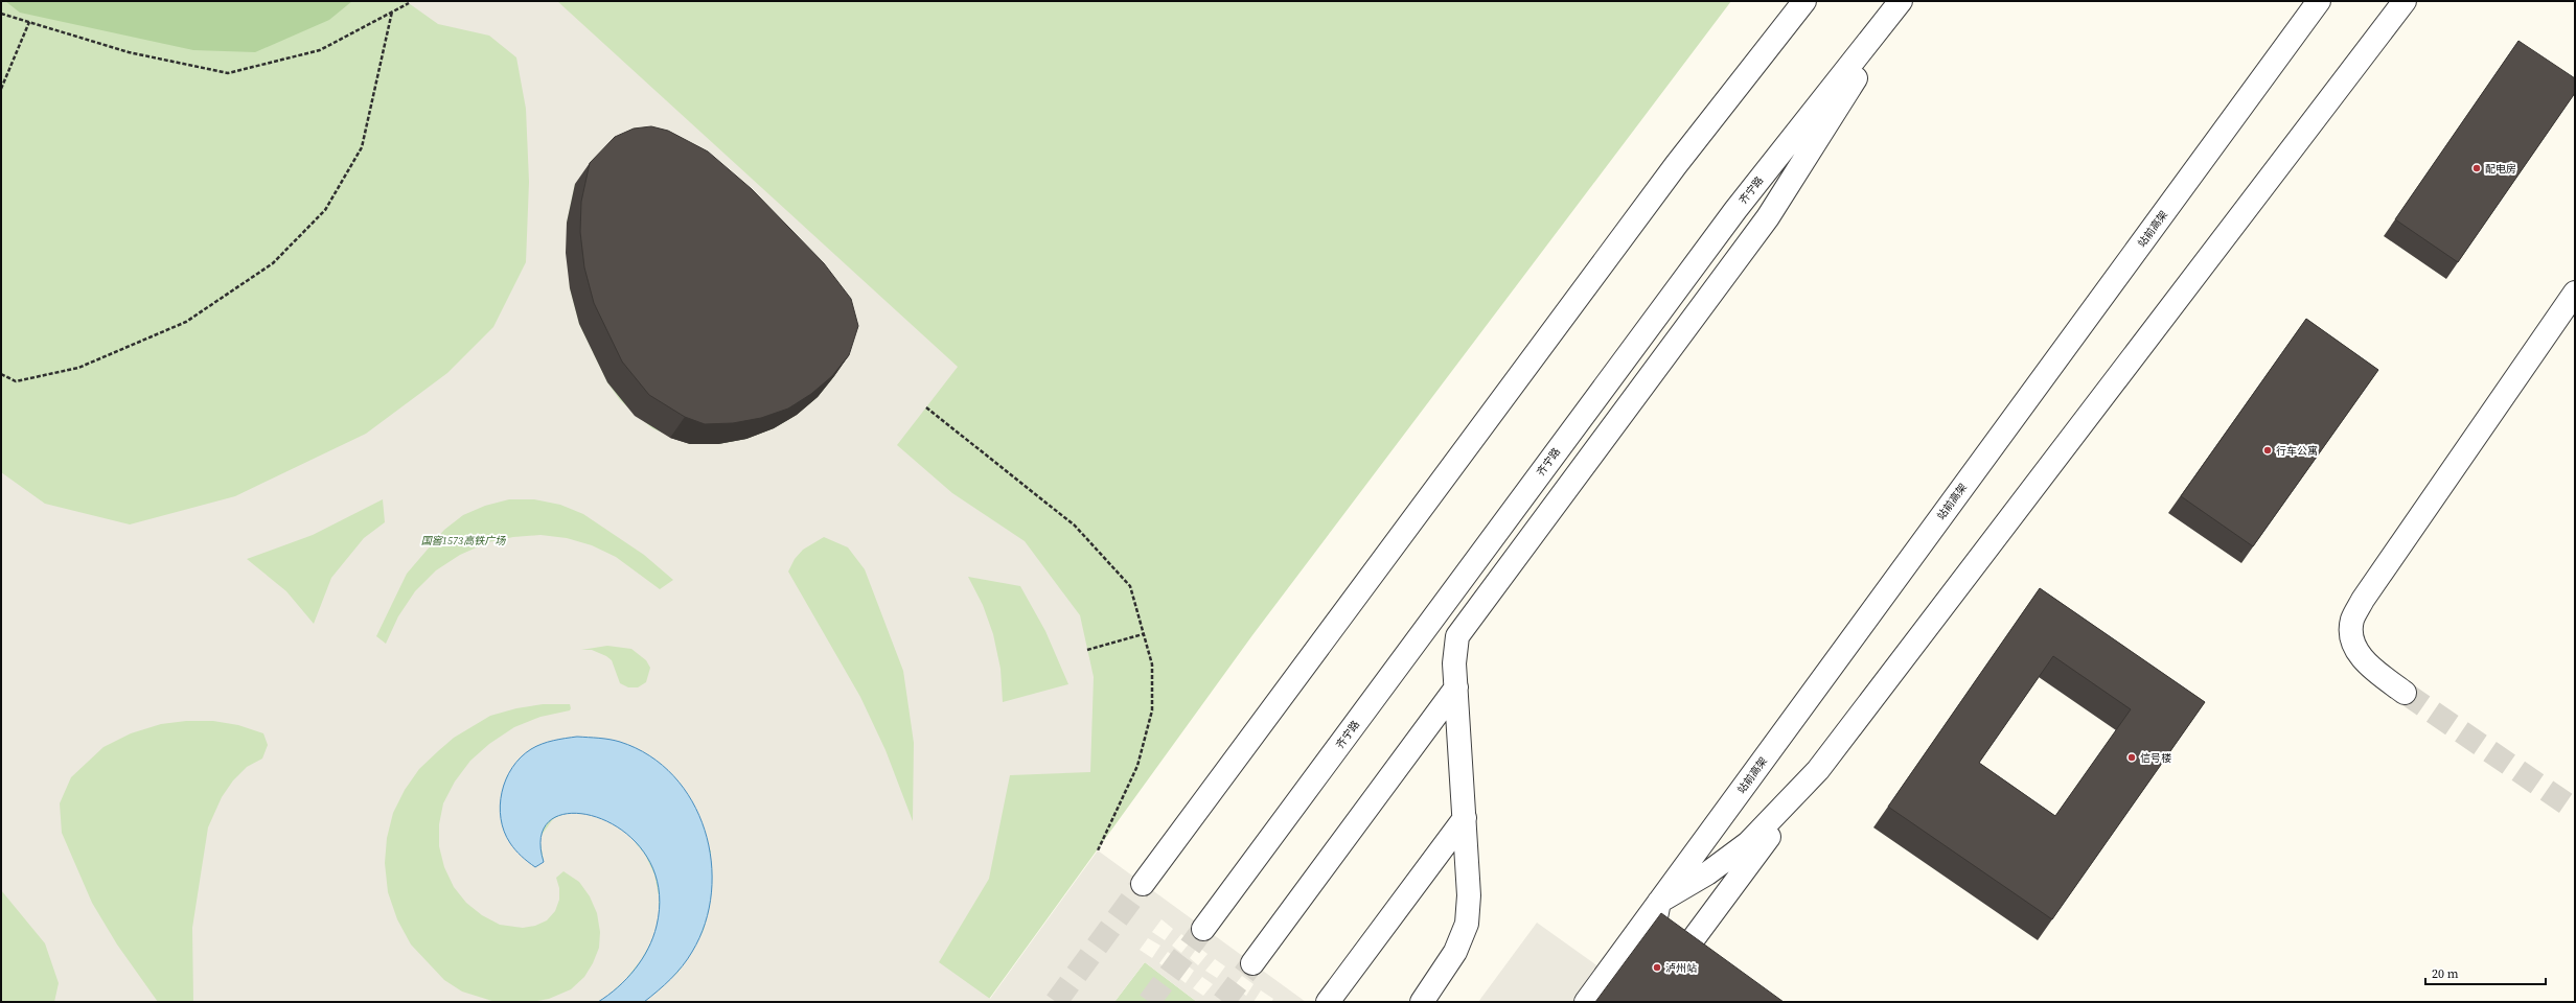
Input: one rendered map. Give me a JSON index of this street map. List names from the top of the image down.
{
  "streets": {
    "street": ["齐宁路", "站前高架"]
  },
  "parks": ["国窖1573高铁广场"],
  "places": [
    "配电房",
    "行车公寓",
    "信号楼",
    "泸州站"
  ],
  "scale_bar": "20 m"
}
